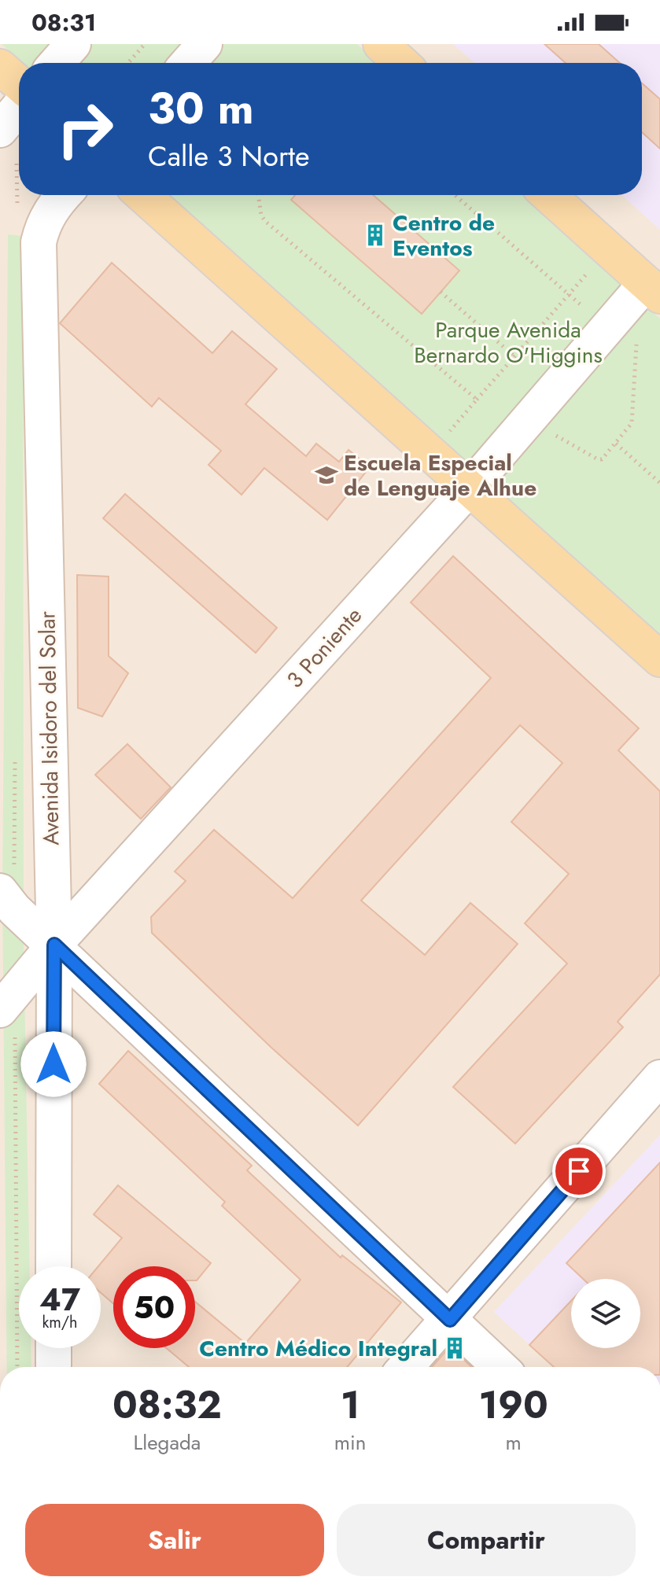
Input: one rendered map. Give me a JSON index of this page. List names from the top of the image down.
{
  "streets": {
    "street": ["3 Poniente", "Avenida Isidoro del Solar"]
  },
  "crossings": [
    ["3 Poniente", "Avenida Isidoro del Solar"]
  ],
  "parks": ["Parque Avenida Bernardo O'Higgins"],
  "places": {
    "building": ["Centro de Eventos", "Centro Médico Integral"],
    "school or university": ["Escuela Especial de Lenguaje Alhue"]
  },
  "page": {
    "status": "08:31",
    "turn": ["30 m", "Calle 3 Norte"],
    "speed": "47 km/h",
    "limit": "50",
    "eta": [
      "08:32",
      "Llegada",
      "1",
      "min",
      "190",
      "m"
    ],
    "buttons": ["Salir", "Compartir"]
  }
}
